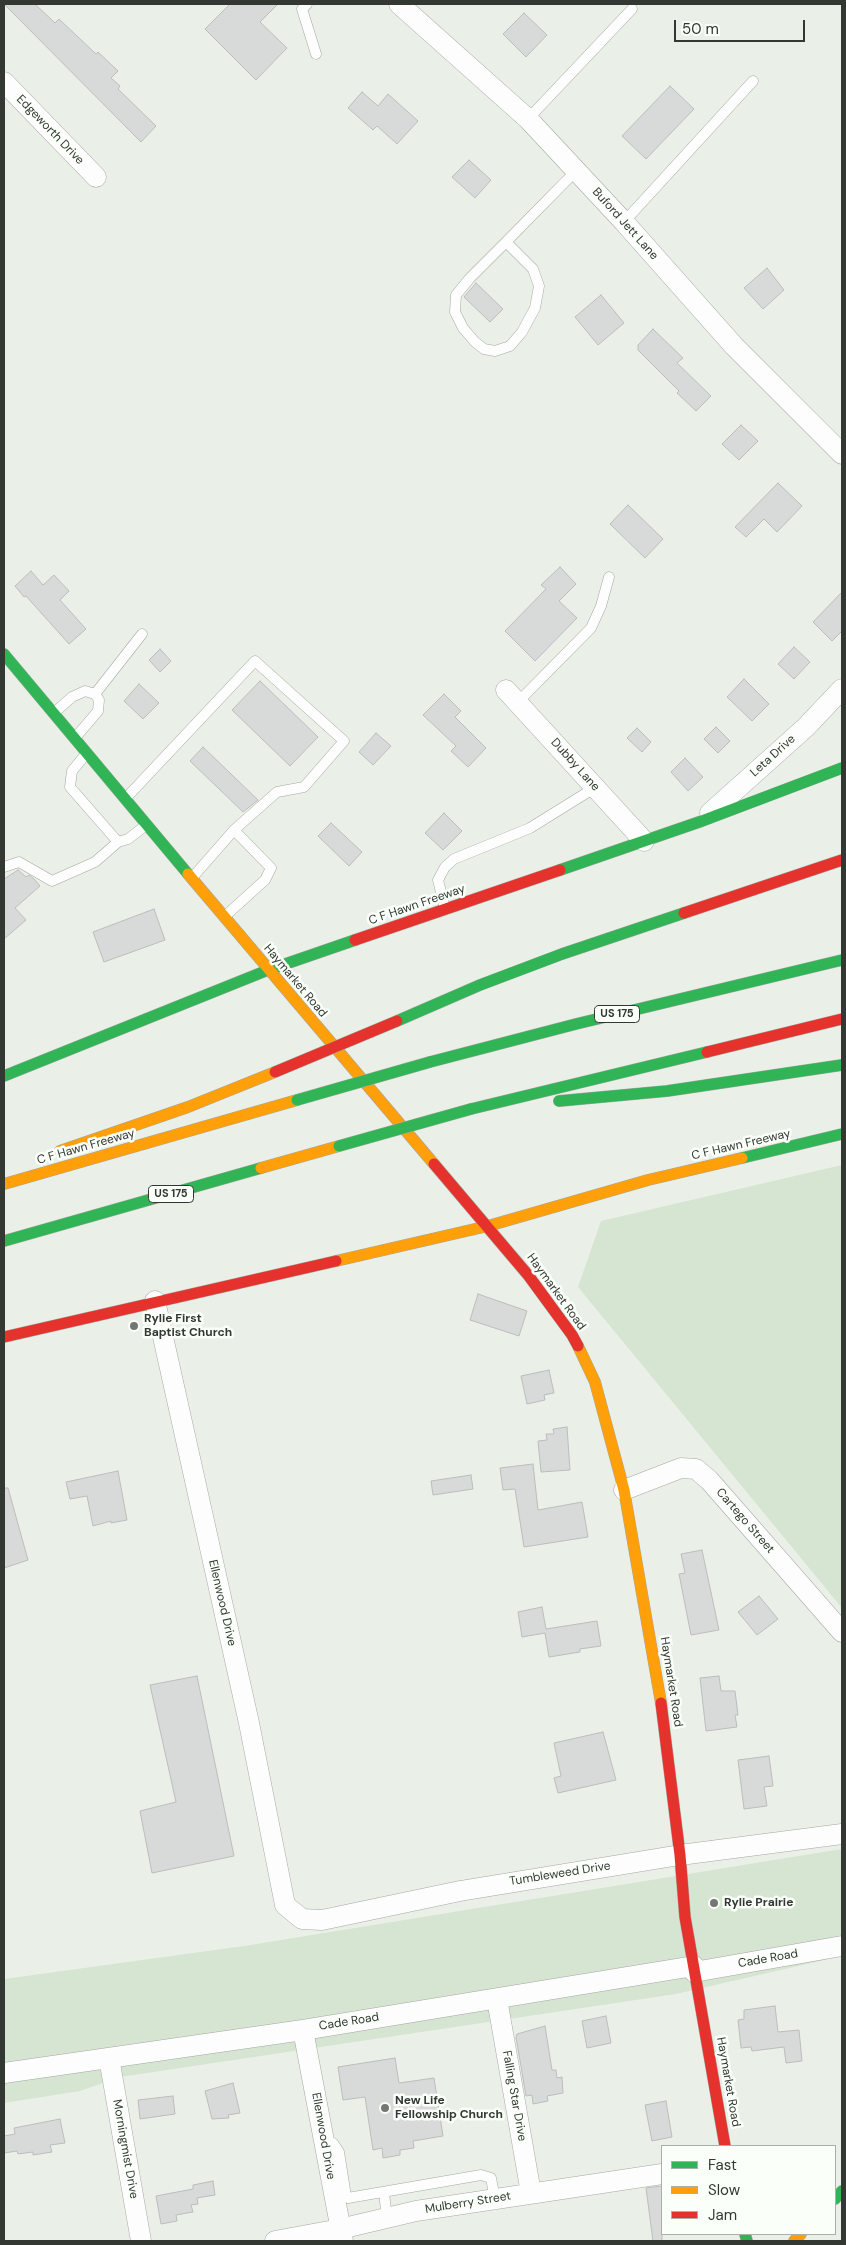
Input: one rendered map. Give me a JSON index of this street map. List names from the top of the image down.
{
  "streets": {
    "main road": ["C F Hawn Freeway", "Haymarket Road", "US 175"],
    "street": [
      "Edgeworth Drive",
      "Buford Jett Lane",
      "Leta Drive",
      "Dubby Lane",
      "Cartego Street",
      "Ellenwood Drive",
      "Tumbleweed Drive",
      "Cade Road",
      "Falling Star Drive",
      "Morningmist Drive",
      "Mulberry Street"
    ]
  },
  "crossings": [
    ["Leta Drive", "C F Hawn Freeway"],
    ["Dubby Lane", "C F Hawn Freeway"],
    ["C F Hawn Freeway", "Haymarket Road"],
    ["C F Hawn Freeway", "Ellenwood Drive"],
    ["Haymarket Road", "Cartego Street"],
    ["Haymarket Road", "Tumbleweed Drive"],
    ["Haymarket Road", "Cade Road"],
    ["Ellenwood Drive", "Tumbleweed Drive"],
    ["Ellenwood Drive", "Cade Road"],
    ["Ellenwood Drive", "Mulberry Street"],
    ["Cade Road", "Falling Star Drive"],
    ["Cade Road", "Morningmist Drive"],
    ["Falling Star Drive", "Mulberry Street"]
  ],
  "places": ["Rylie First Baptist Church", "Rylie Prairie", "New Life Fellowship Church"],
  "legend": ["Fast", "Slow", "Jam"],
  "scale_bar": "50 m"
}
